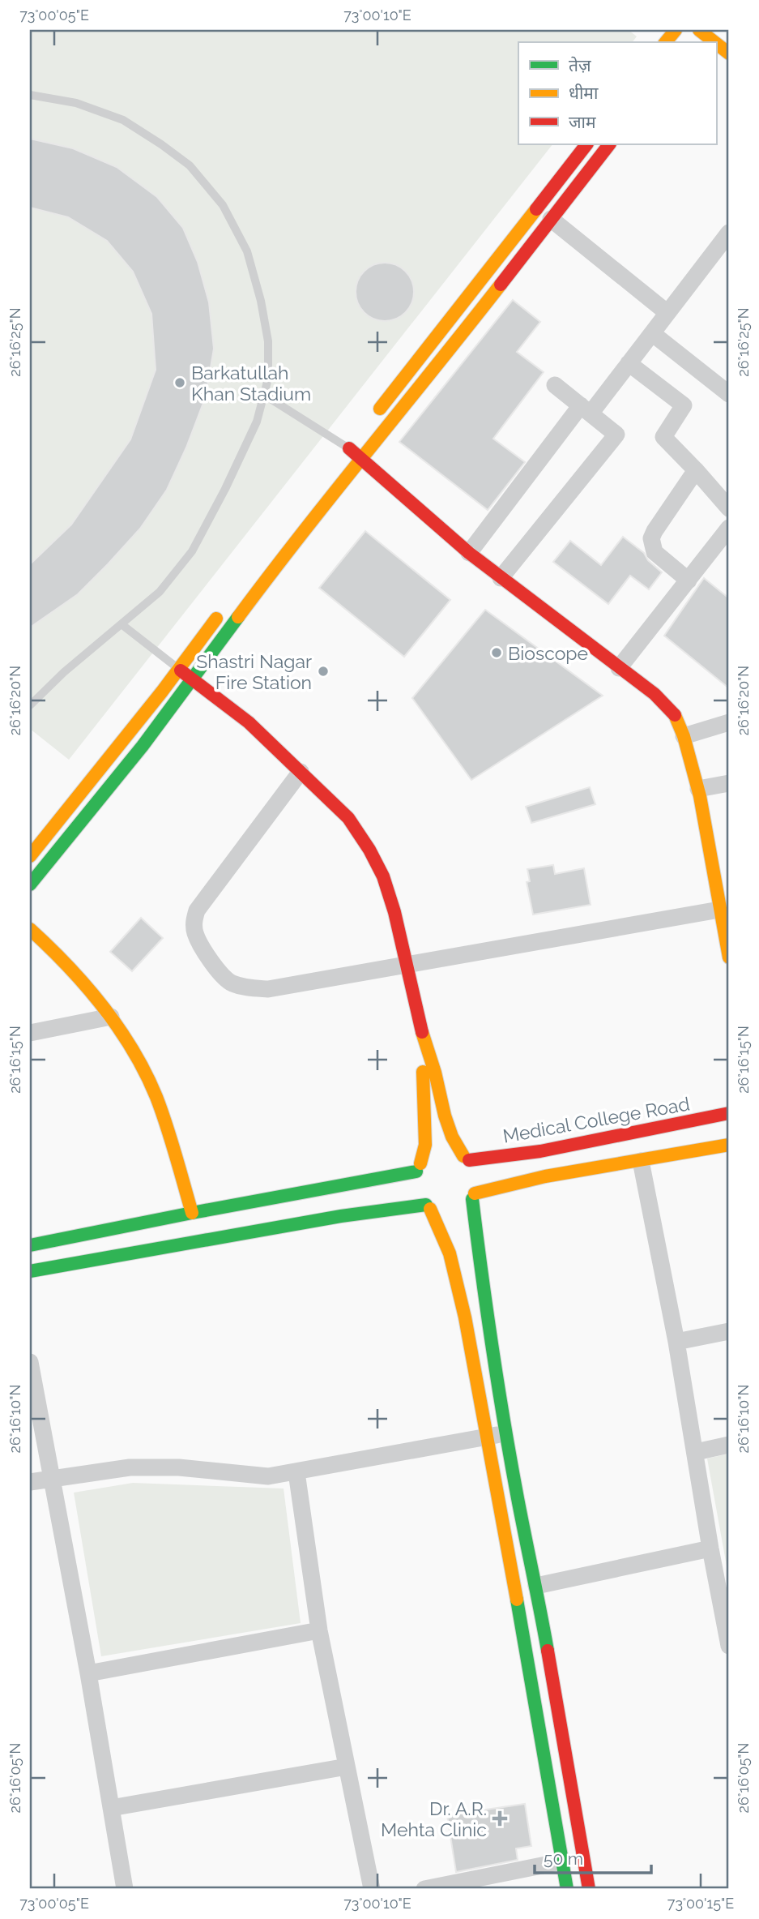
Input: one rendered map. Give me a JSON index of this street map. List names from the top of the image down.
{
  "streets": {
    "street": ["Medical College Road"]
  },
  "places": {
    "other": ["Barkatullah Khan Stadium", "Bioscope", "Shastri Nagar Fire Station"],
    "health": ["Dr. A.R. Mehta Clinic"]
  },
  "legend": ["तेज़", "धीमा", "जाम"],
  "scale_bar": "50 m",
  "coordinates": [
    "73°00'05\"E",
    "73°00'10\"E",
    "26°16'25\"N",
    "26°16'20\"N",
    "26°16'15\"N",
    "26°16'10\"N",
    "26°16'05\"N",
    "73°00'15\"E"
  ]
}
